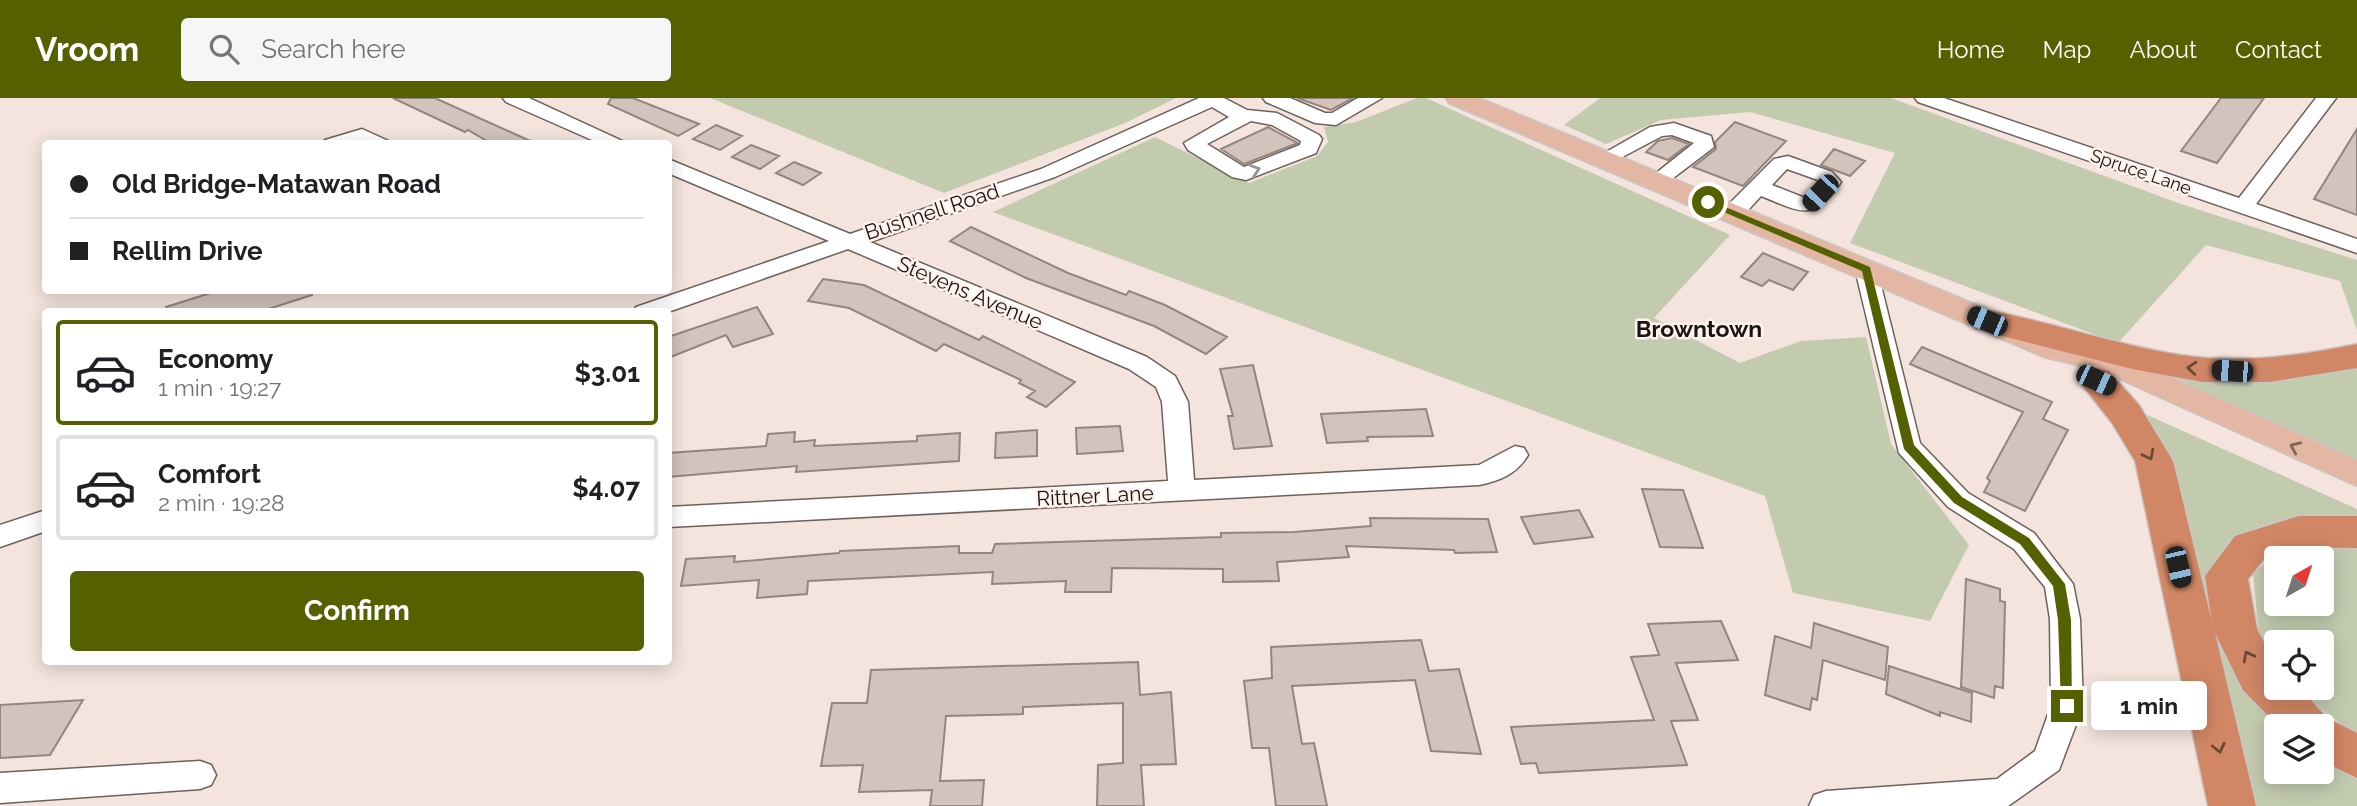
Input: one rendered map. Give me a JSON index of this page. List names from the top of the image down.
{
  "streets": {
    "street": [
      "Spruce Lane",
      "Bushnell Road",
      "Stevens Avenue",
      "Rittner Lane"
    ]
  },
  "crossings": [
    ["Bushnell Road", "Stevens Avenue"],
    ["Stevens Avenue", "Rittner Lane"]
  ],
  "districts": ["Browntown"],
  "north": "top right",
  "page": {
    "header": "Vroom",
    "search": "Search here",
    "nav": [
      "Home",
      "Map",
      "About",
      "Contact"
    ],
    "banner": ["Old Bridge-Matawan Road", "Rellim Drive"],
    "list": [
      {
        "name": "Economy",
        "note": "1 min · 19:27",
        "value": "$3.01"
      },
      {
        "name": "Comfort",
        "note": "2 min · 19:28",
        "value": "$4.07"
      }
    ],
    "buttons": "Confirm",
    "bubble": "1 min"
  }
}
